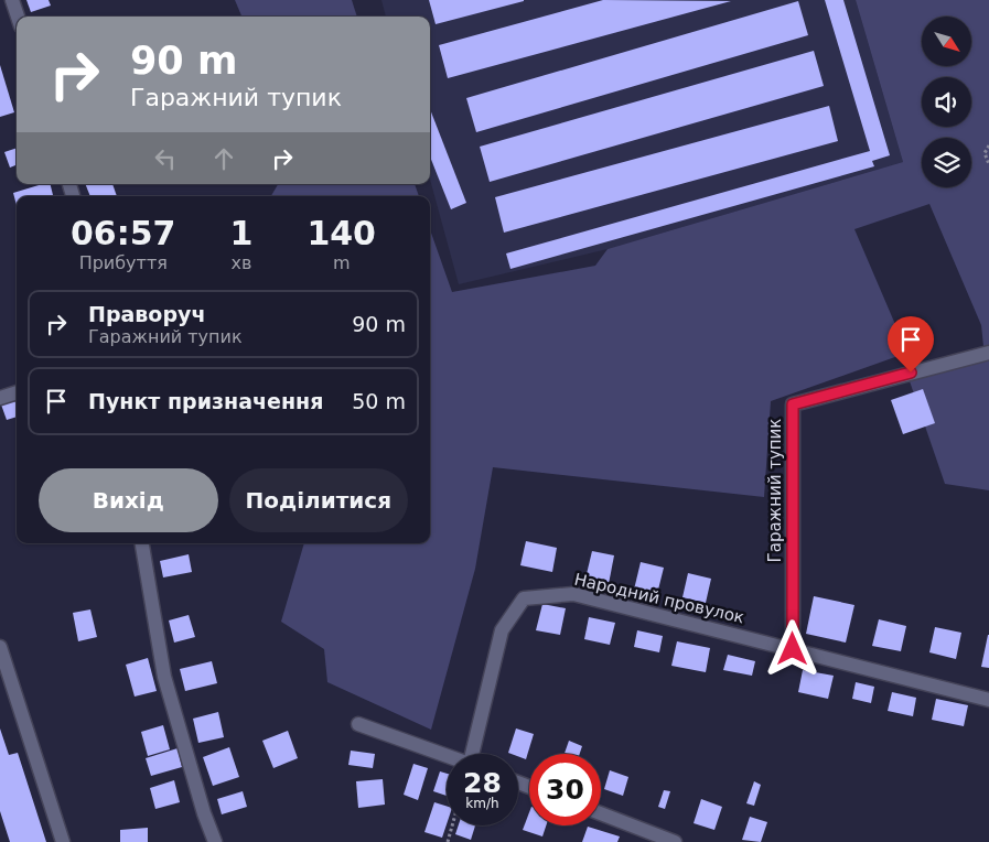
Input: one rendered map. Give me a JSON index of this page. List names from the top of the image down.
{
  "streets": {
    "street": ["Гаражний тупик", "Народний провулок"]
  },
  "crossings": [
    ["Гаражний тупик", "Народний провулок"]
  ],
  "north": "bottom right",
  "page": {
    "turn": ["90 m", "Гаражний тупик"],
    "eta": [
      "06:57",
      "Прибуття",
      "1",
      "хв",
      "140",
      "m"
    ],
    "list": [
      {
        "name": "Праворуч",
        "note": "Гаражний тупик",
        "value": "90 m"
      },
      {
        "name": "Пункт призначення",
        "value": "50 m"
      }
    ],
    "buttons": ["Вихід", "Поділитися"],
    "speed": "28 km/h",
    "limit": "30"
  }
}
